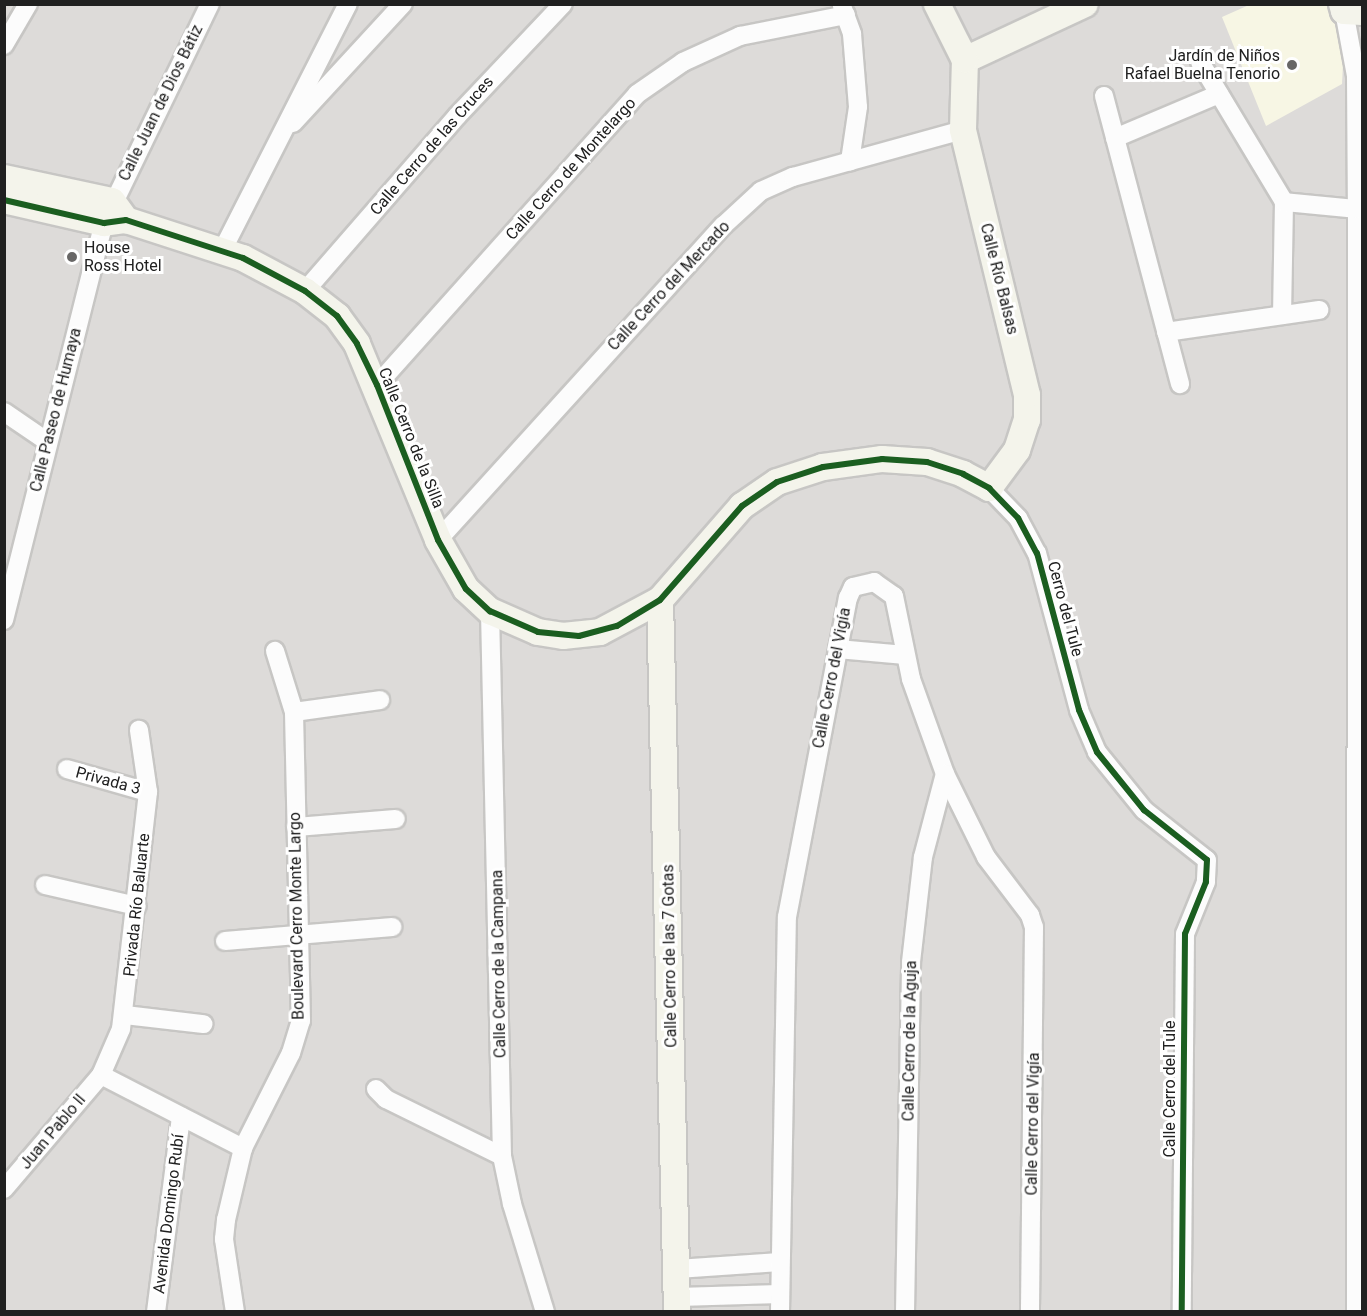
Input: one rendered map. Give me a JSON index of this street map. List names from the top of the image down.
{
  "streets": {
    "street": [
      "Calle Juan de Dios Bátiz",
      "Calle Cerro de las Cruces",
      "Calle Cerro de Montelargo",
      "Calle Río Balsas",
      "Calle Cerro del Mercado",
      "Calle Paseo de Humaya",
      "Calle Cerro de la Silla",
      "Cerro del Tule",
      "Calle Cerro del Vigía",
      "Privada 3",
      "Privada Río Baluarte",
      "Boulevard Cerro Monte Largo",
      "Calle Cerro de las 7 Gotas",
      "Calle Cerro de la Campana",
      "Calle Cerro de la Aguja",
      "Calle Cerro del Tule",
      "Juan Pablo ll",
      "Avenida Domingo Rubí"
    ]
  },
  "crossings": [
    ["Calle Juan de Dios Bátiz", "Calle Paseo de Humaya"],
    ["Calle Juan de Dios Bátiz", "Calle Cerro de la Silla"],
    ["Calle Cerro de las Cruces", "Calle Cerro de la Silla"],
    ["Calle Cerro de Montelargo", "Calle Cerro de la Silla"],
    ["Calle Río Balsas", "Calle Cerro del Mercado"],
    ["Calle Río Balsas", "Cerro del Tule"],
    ["Calle Cerro del Mercado", "Calle Cerro de la Silla"],
    ["Calle Paseo de Humaya", "Calle Cerro de la Silla"],
    ["Calle Cerro de la Silla", "Cerro del Tule"],
    ["Calle Cerro de la Silla", "Calle Cerro de las 7 Gotas"],
    ["Calle Cerro de la Silla", "Calle Cerro de la Campana"],
    ["Cerro del Tule", "Calle Cerro de las 7 Gotas"],
    ["Cerro del Tule", "Calle Cerro del Tule"],
    ["Calle Cerro del Vigía", "Calle Cerro de la Aguja"],
    ["Privada 3", "Privada Río Baluarte"],
    ["Privada Río Baluarte", "Juan Pablo ll"]
  ],
  "places": ["Jardín de Niños Rafael Buelna Tenorio", "House Ross Hotel"]
}
